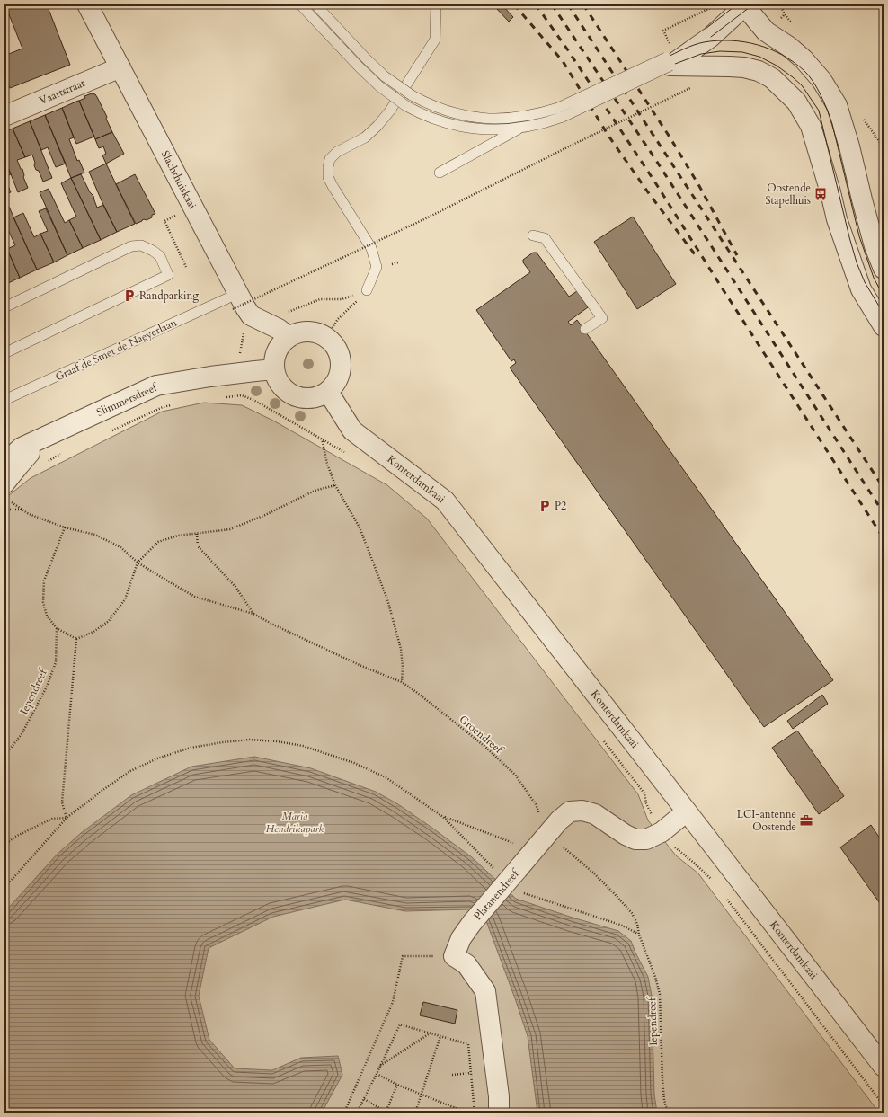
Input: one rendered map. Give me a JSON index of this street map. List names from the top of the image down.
{
  "streets": {
    "street": [
      "Vaartstraat",
      "Slachthuiskaai",
      "Slimmersdreef",
      "Konterdamkaai",
      "Platanendreef"
    ],
    "lane": ["Graaf de Smet de Naeyerlaan"],
    "path": ["Iependreef", "Groendreef"]
  },
  "crossings": [
    ["Vaartstraat", "Slachthuiskaai"],
    ["Slachthuiskaai", "Slimmersdreef"],
    ["Slachthuiskaai", "Konterdamkaai"],
    ["Slimmersdreef", "Konterdamkaai"],
    ["Konterdamkaai", "Platanendreef"],
    ["Iependreef", "Groendreef"],
    ["Groendreef", "Platanendreef"]
  ],
  "parks": ["Maria Hendrikapark"],
  "places": {
    "bus stop": ["Oostende Stapelhuis"],
    "parking": ["Randparking", "P2"],
    "office": ["LCI-antenne Oostende"]
  }
}
